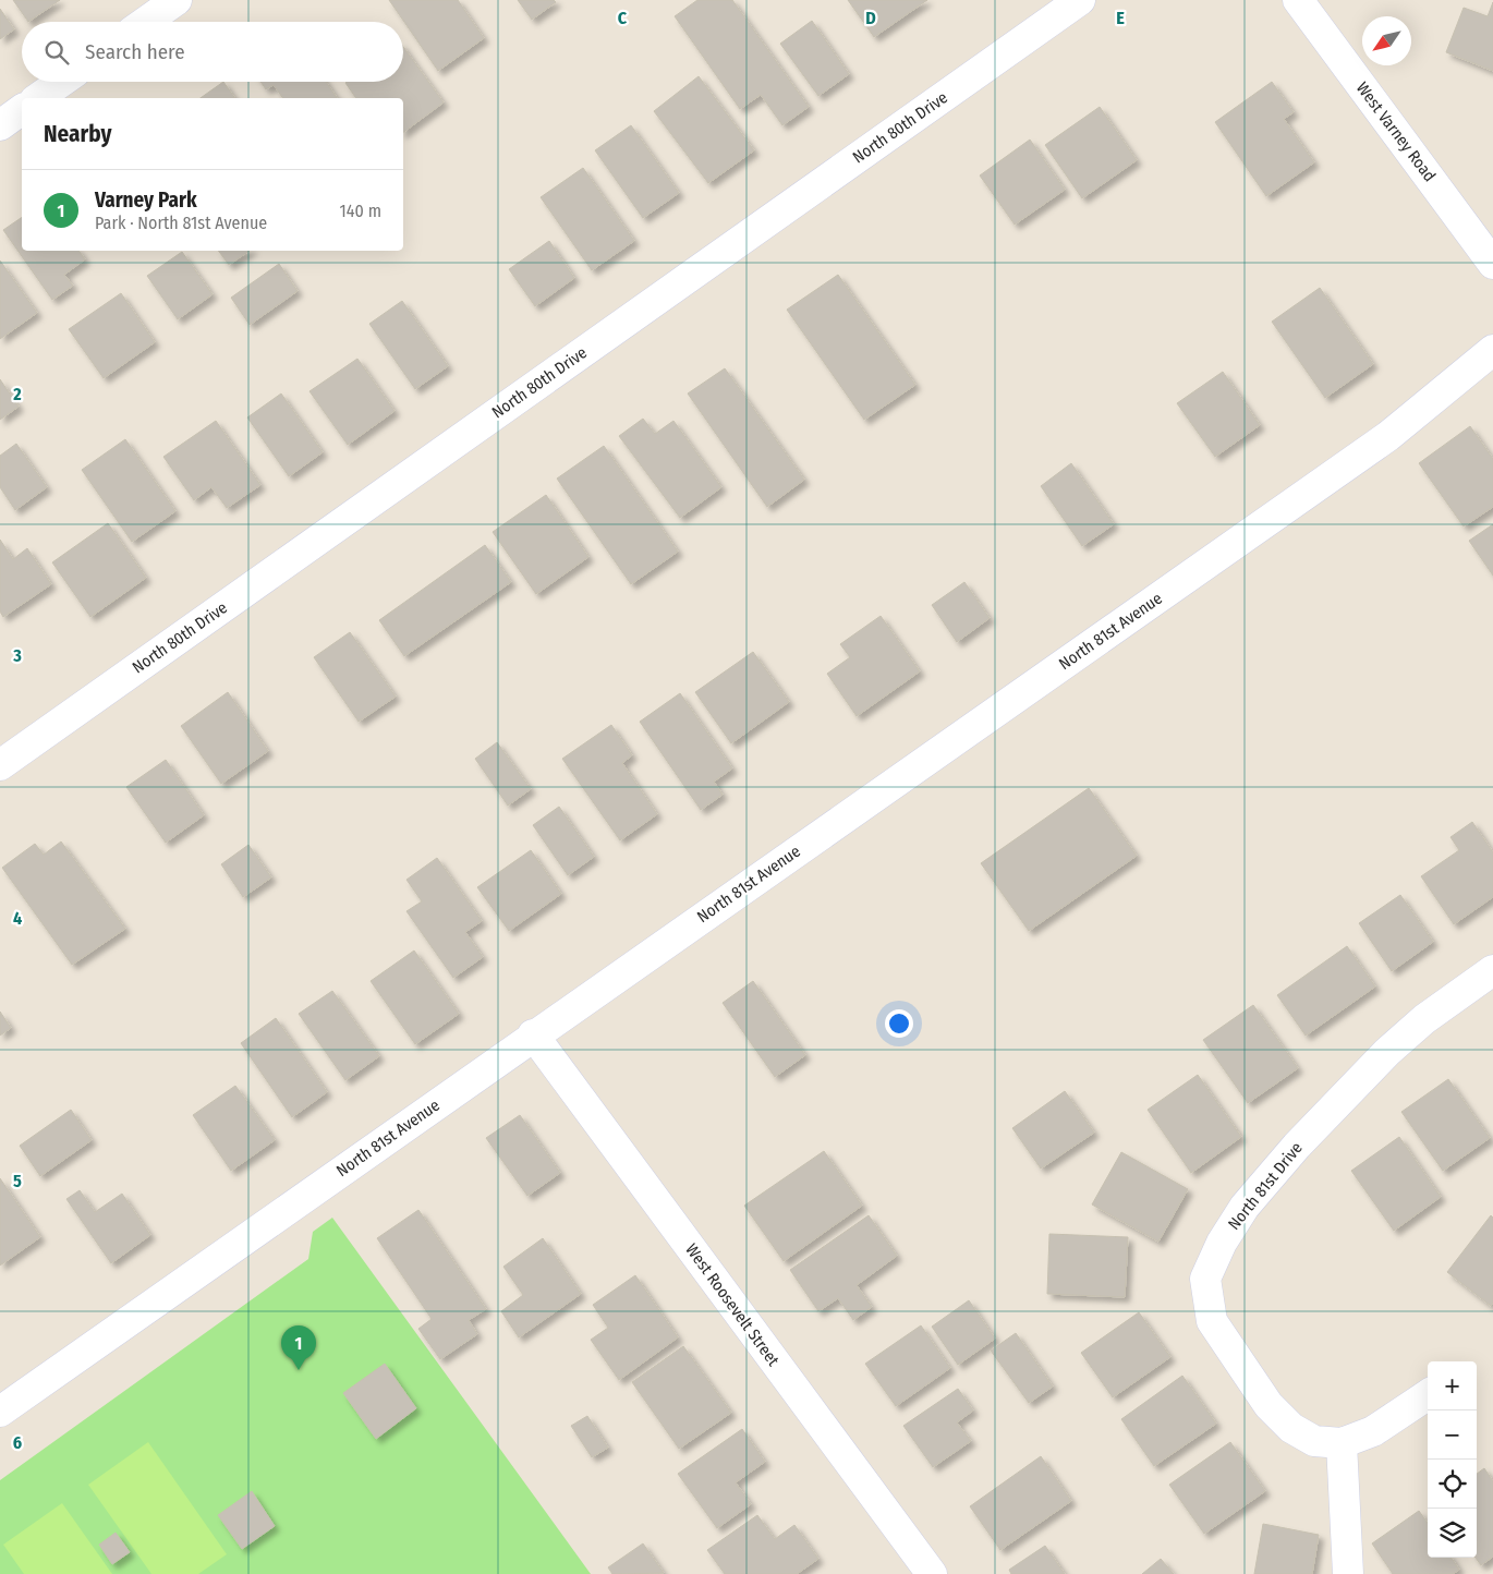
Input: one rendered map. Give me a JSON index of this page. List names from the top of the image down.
{
  "streets": {
    "street": [
      "North 80th Drive",
      "West Varney Road",
      "North 81st Avenue",
      "North 81st Drive",
      "West Roosevelt Street"
    ]
  },
  "crossings": [
    ["North 81st Avenue", "West Roosevelt Street"]
  ],
  "north": "bottom left",
  "page": {
    "search": "Search here",
    "heading": "Nearby",
    "list": [
      {
        "mark": "1",
        "name": "Varney Park",
        "note": "Park · North 81st Avenue",
        "value": "140 m"
      }
    ],
    "pins": "1",
    "map_buttons": ["+", "−"]
  },
  "grid": {
    "columns": ["C", "D", "E"],
    "rows": [
      "2",
      "3",
      "4",
      "5",
      "6"
    ]
  }
}
